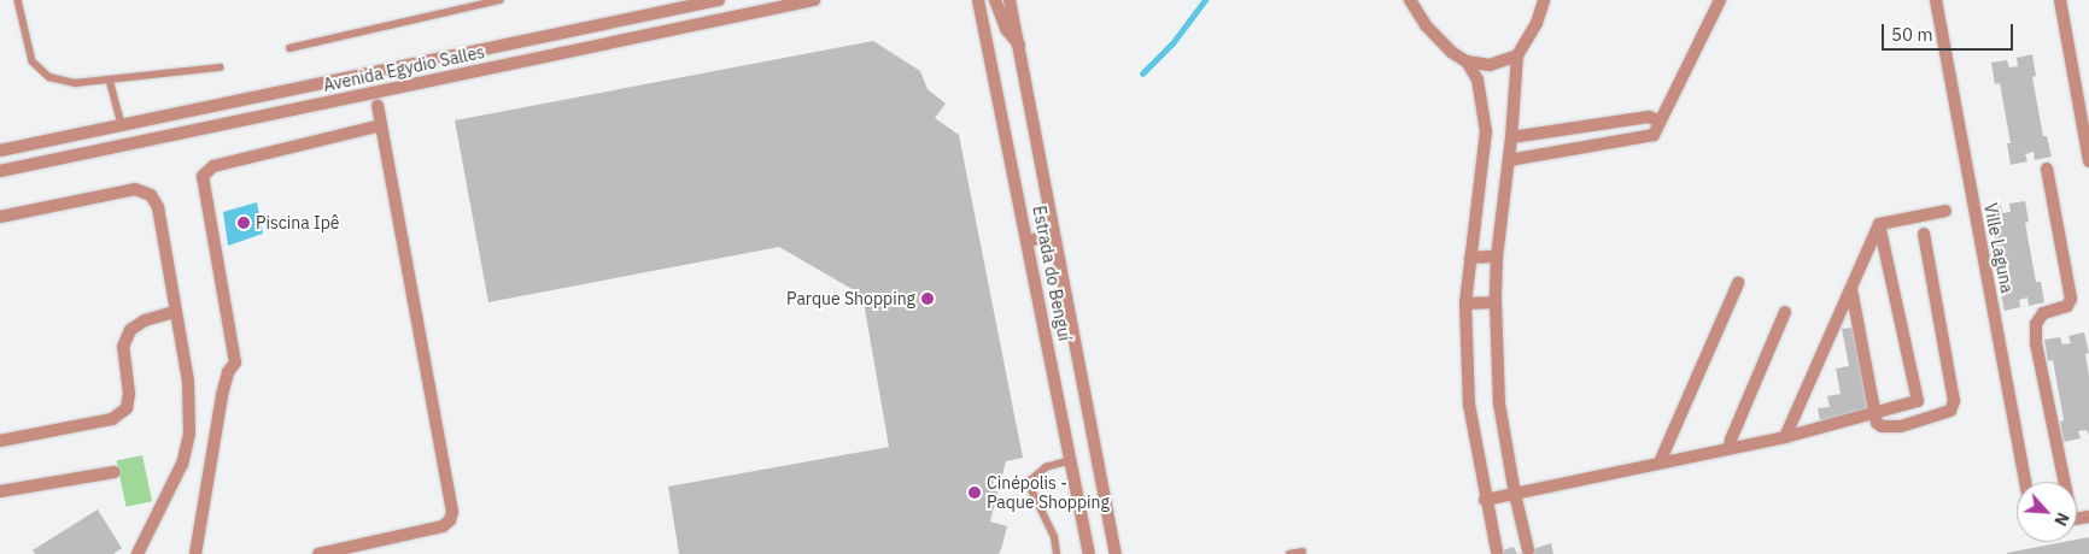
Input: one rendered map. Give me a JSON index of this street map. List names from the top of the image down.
{
  "streets": {
    "street": ["Avenida Egydio Salles", "Ville Laguna", "Estrada do Benguí"]
  },
  "places": ["Piscina Ipê", "Parque Shopping", "Cinépolis - Paque Shopping"],
  "scale_bar": "50 m",
  "north": "bottom right"
}
